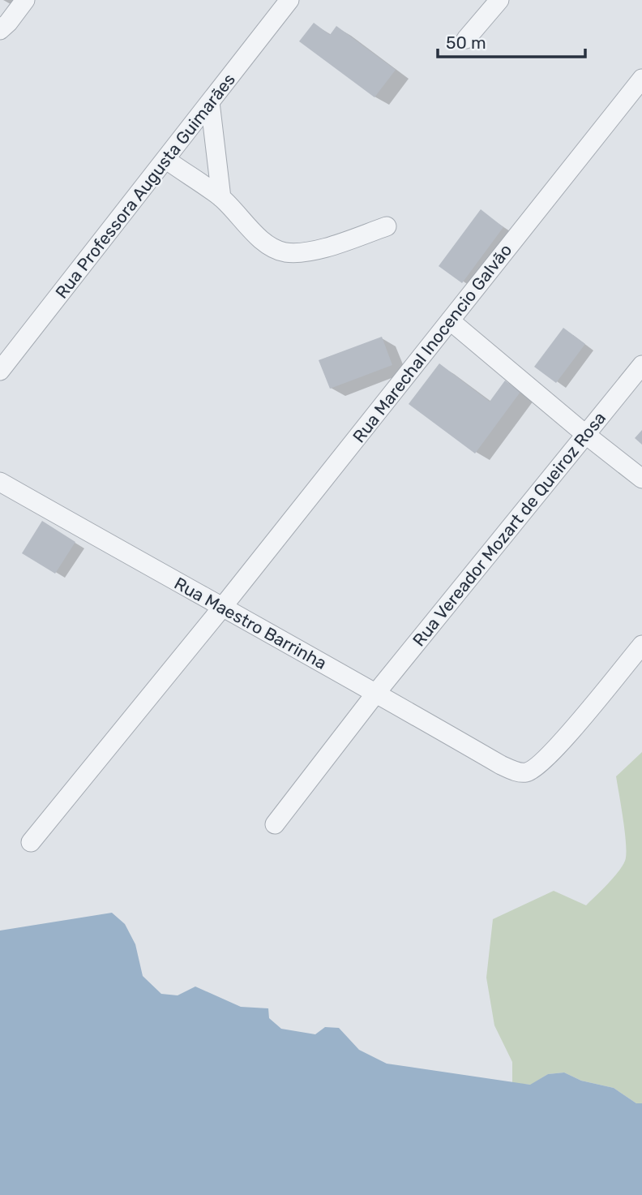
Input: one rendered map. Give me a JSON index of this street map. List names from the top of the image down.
{
  "streets": {
    "street": [
      "Rua Professora Augusta Guimarães",
      "Rua Marechal Inocencio Galvão",
      "Rua Vereador Mozart de Queiroz Rosa",
      "Rua Maestro Barrinha"
    ]
  },
  "crossings": [
    ["Rua Marechal Inocencio Galvão", "Rua Maestro Barrinha"],
    ["Rua Vereador Mozart de Queiroz Rosa", "Rua Maestro Barrinha"]
  ],
  "scale_bar": "50 m"
}
